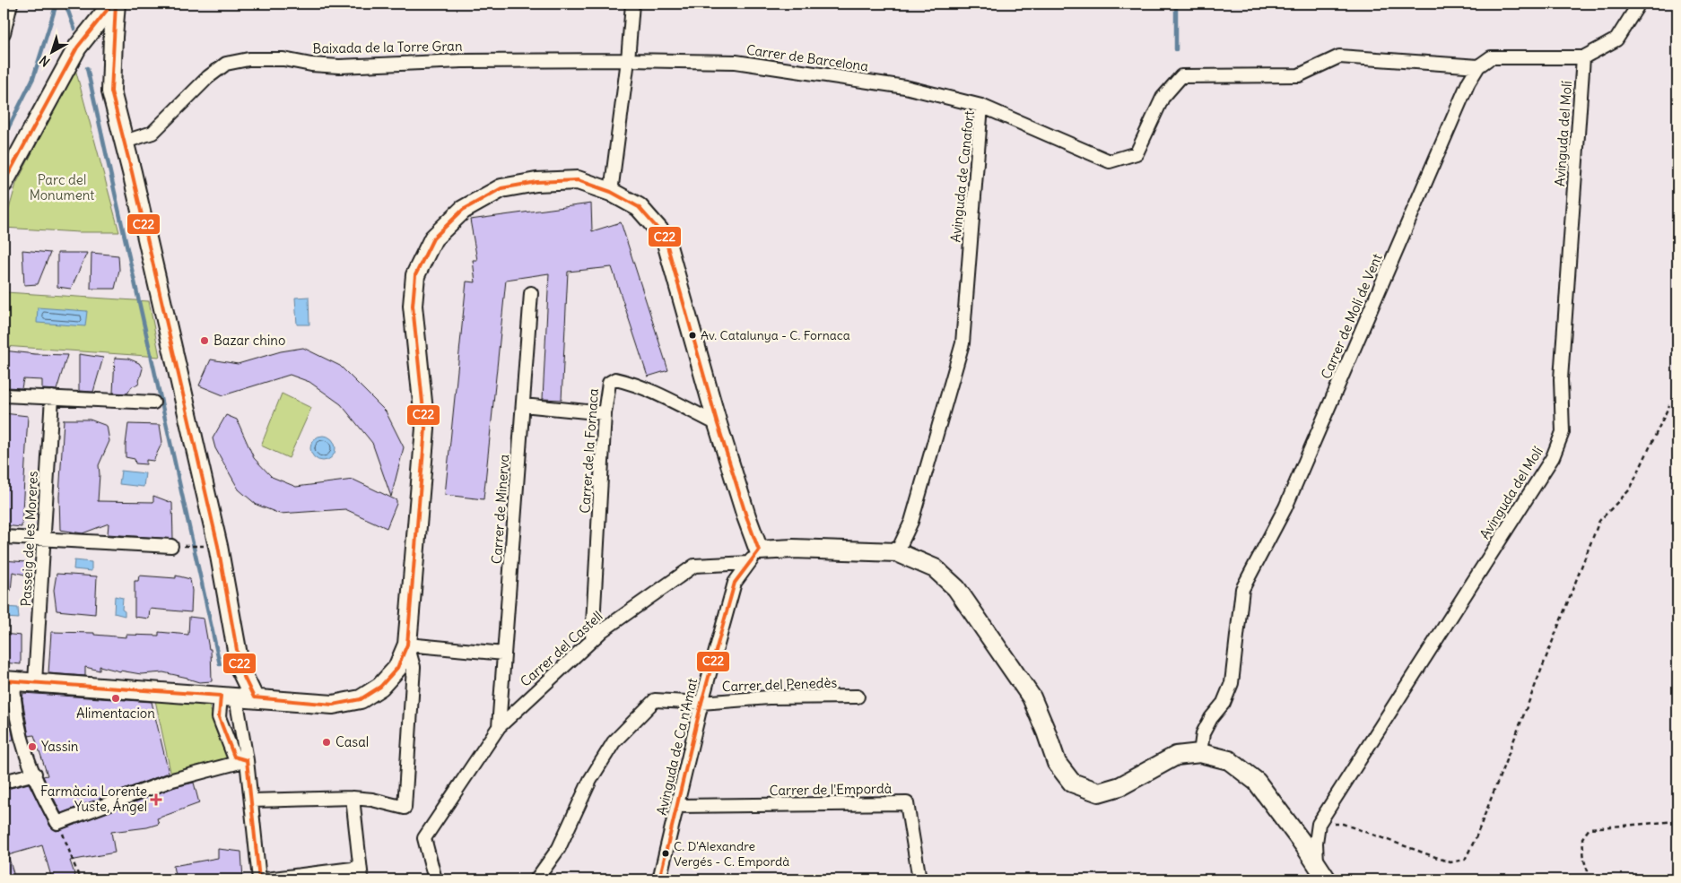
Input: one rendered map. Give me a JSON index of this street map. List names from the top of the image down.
{
  "streets": {
    "street": [
      "Baixada de la Torre Gran",
      "Carrer de Barcelona",
      "Avinguda del Molí",
      "Avinguda de Canafort",
      "Carrer de Molí de Vent",
      "Carrer de la Fornaca",
      "Carrer de Minerva",
      "Passeig de les Moreres",
      "Carrer del Castell",
      "Carrer del Penedès",
      "Avinguda de Ca n'Amat",
      "Carrer de l'Empordà"
    ]
  },
  "crossings": [
    ["Baixada de la Torre Gran", "Carrer de Barcelona"],
    ["Carrer de Barcelona", "Avinguda de Canafort"],
    ["Avinguda de Canafort", "Carrer de Molí de Vent"],
    ["Carrer de la Fornaca", "Carrer del Castell"],
    ["Carrer de Minerva", "Carrer del Castell"],
    ["Carrer del Castell", "Avinguda de Ca n'Amat"],
    ["Carrer del Penedès", "Avinguda de Ca n'Amat"],
    ["Avinguda de Ca n'Amat", "Carrer de l'Empordà"]
  ],
  "parks": ["Parc del Monument"],
  "places": {
    "other": [
      "Av. Catalunya - C. Fornaca",
      "Bazar chino",
      "Alimentacion",
      "Casal",
      "Yassin",
      "C. D'Alexandre Vergés - C. Empordà"
    ],
    "health": ["Farmàcia Lorente Yuste, Ángel"]
  },
  "lines": ["transit line C22"],
  "north": "bottom left"
}
